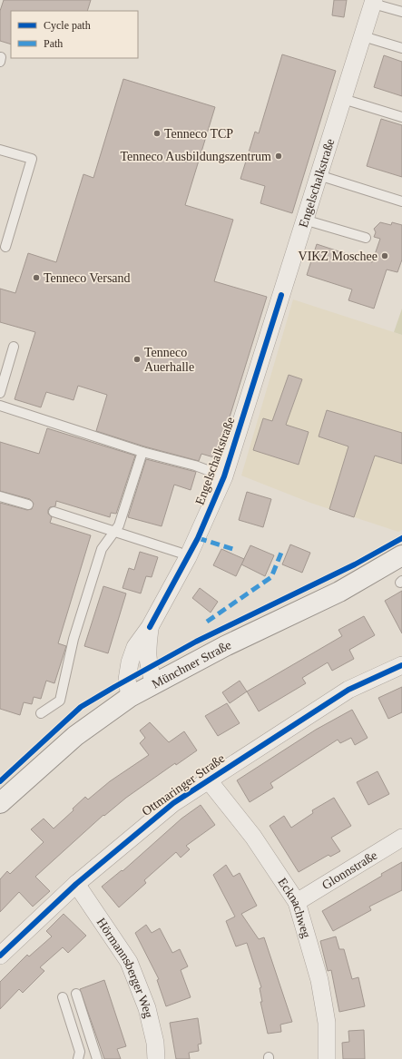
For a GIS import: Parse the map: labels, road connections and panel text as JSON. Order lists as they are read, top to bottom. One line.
{"streets":{"main road":["Münchner Straße"],"street":["Engelschalkstraße","Ottmaringer Straße","Glonnstraße","Ecknachweg","Hörmannsberger Weg"]},"crossings":[["Engelschalkstraße","Münchner Straße"],["Ottmaringer Straße","Ecknachweg"],["Ottmaringer Straße","Hörmannsberger Weg"],["Glonnstraße","Ecknachweg"]],"places":["Tenneco TCP","Tenneco Ausbildungszentrum","VIKZ Moschee","Tenneco Versand","Tenneco Auerhalle"],"legend":["Cycle path","Path"]}
